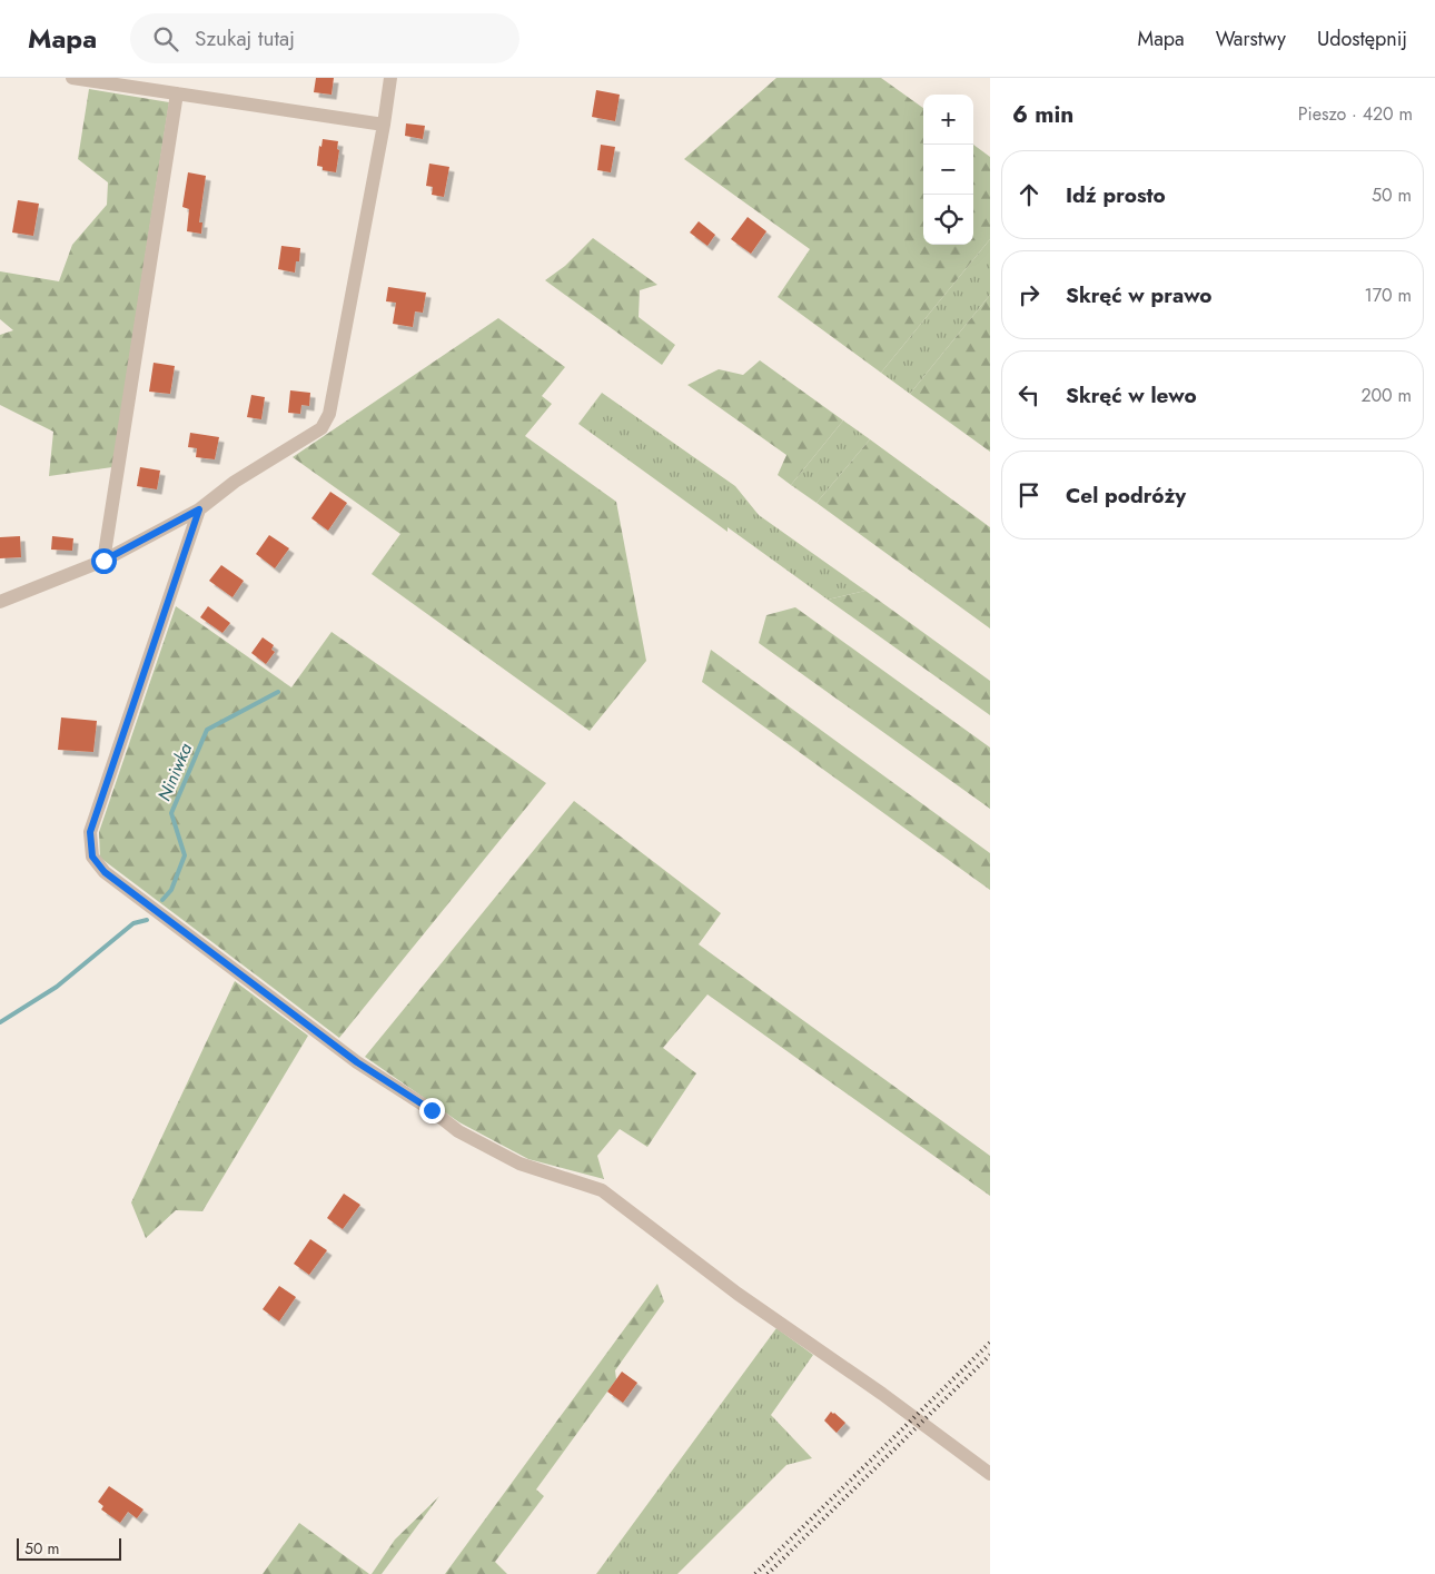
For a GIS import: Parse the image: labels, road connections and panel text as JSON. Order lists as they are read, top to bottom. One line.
{"water":["Niniwka"],"scale_bar":"50 m","page":{"header":"Mapa","search":"Szukaj tutaj","nav":["Mapa","Warstwy","Udostępnij"],"heading":["6 min","Pieszo · 420 m"],"map_buttons":["+","−"],"list":[["Idź prosto","50 m"],["Skręć w prawo","170 m"],["Skręć w lewo","200 m"],"Cel podróży"],"scale":"50 m"}}
